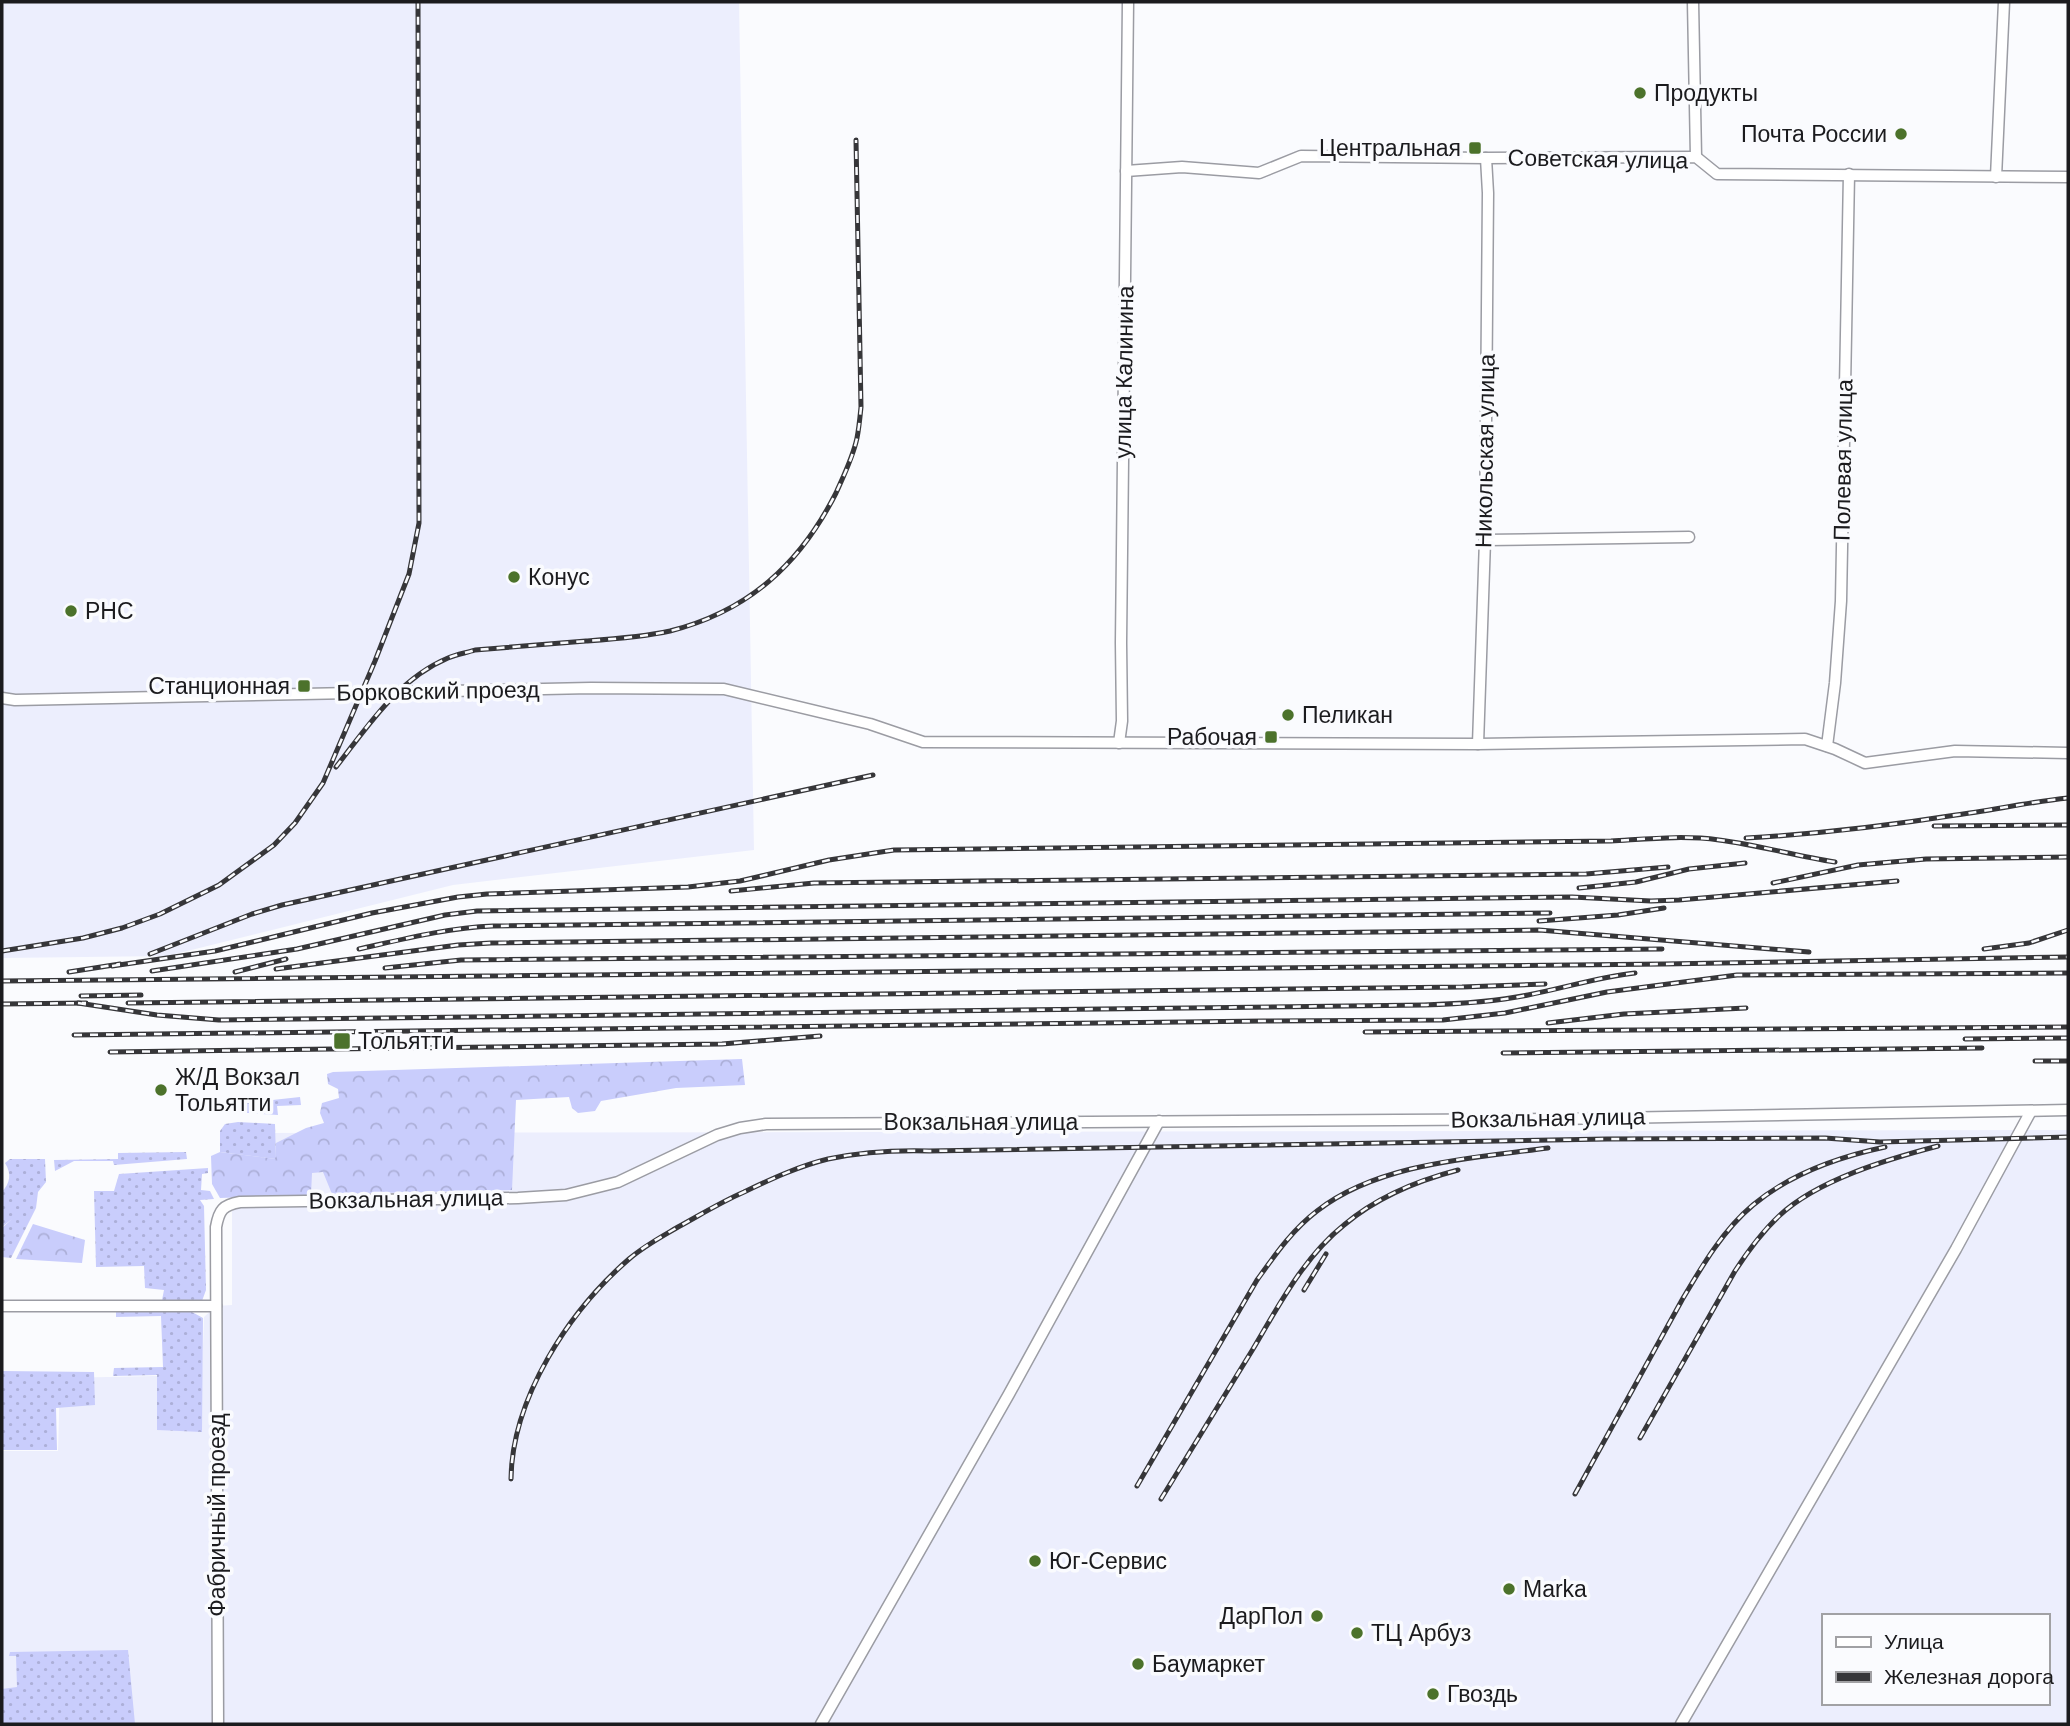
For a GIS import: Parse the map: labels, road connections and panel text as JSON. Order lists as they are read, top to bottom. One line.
{"streets":{"street":["Советская улица","улица Калинина","Никольская улица","Полевая улица","Борковский проезд","Вокзальная улица","Фабричный проезд"]},"crossings":[["Советская улица","улица Калинина"],["Советская улица","Никольская улица"],["Советская улица","Полевая улица"],["улица Калинина","Борковский проезд"],["Вокзальная улица","Фабричный проезд"]],"places":{"other":["Продукты","Почта России","Конус","РНС","Пеликан","Ж/Д Вокзал Тольятти","Юг-Сервис","Marka","ДарПол","ТЦ Арбуз","Баумаркет","Гвоздь"],"transit":["Центральная","Станционная","Рабочая","Тольятти"]},"legend":["Улица","Железная дорога"]}
